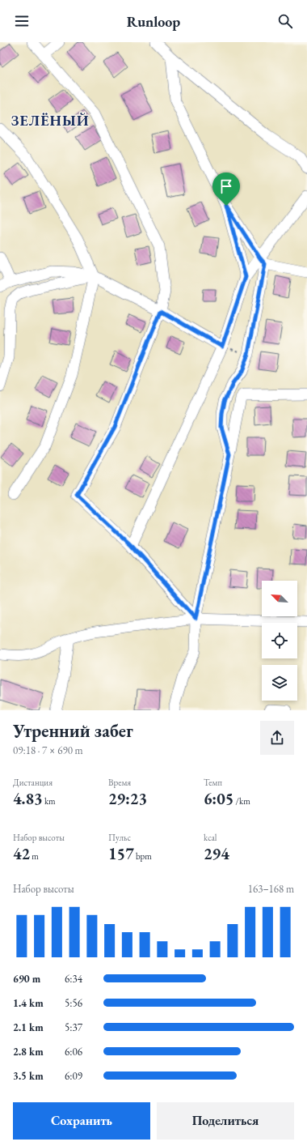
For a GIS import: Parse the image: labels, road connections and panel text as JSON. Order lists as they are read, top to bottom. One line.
{"districts":["ЗЕЛЁНЫЙ"],"north":"top left","page":{"header":"Runloop","heading":["Утренний забег","09:18 · 7 × 690 m"],"stats":[["Дистанция","4.83 km"],["Время","29:23"],["Темп","6:05 /km"],["Набор высоты","42 m"],["Пульс","157 bpm"],["kcal","294"]],"chart":["Набор высоты","163–168 m"],"list":[{"name":"690 m","note":"6:34"},{"name":"1.4 km","note":"5:56"},{"name":"2.1 km","note":"5:37"},{"name":"2.8 km","note":"6:06"},{"name":"3.5 km","note":"6:09"}],"buttons":["Сохранить","Поделиться"]}}
